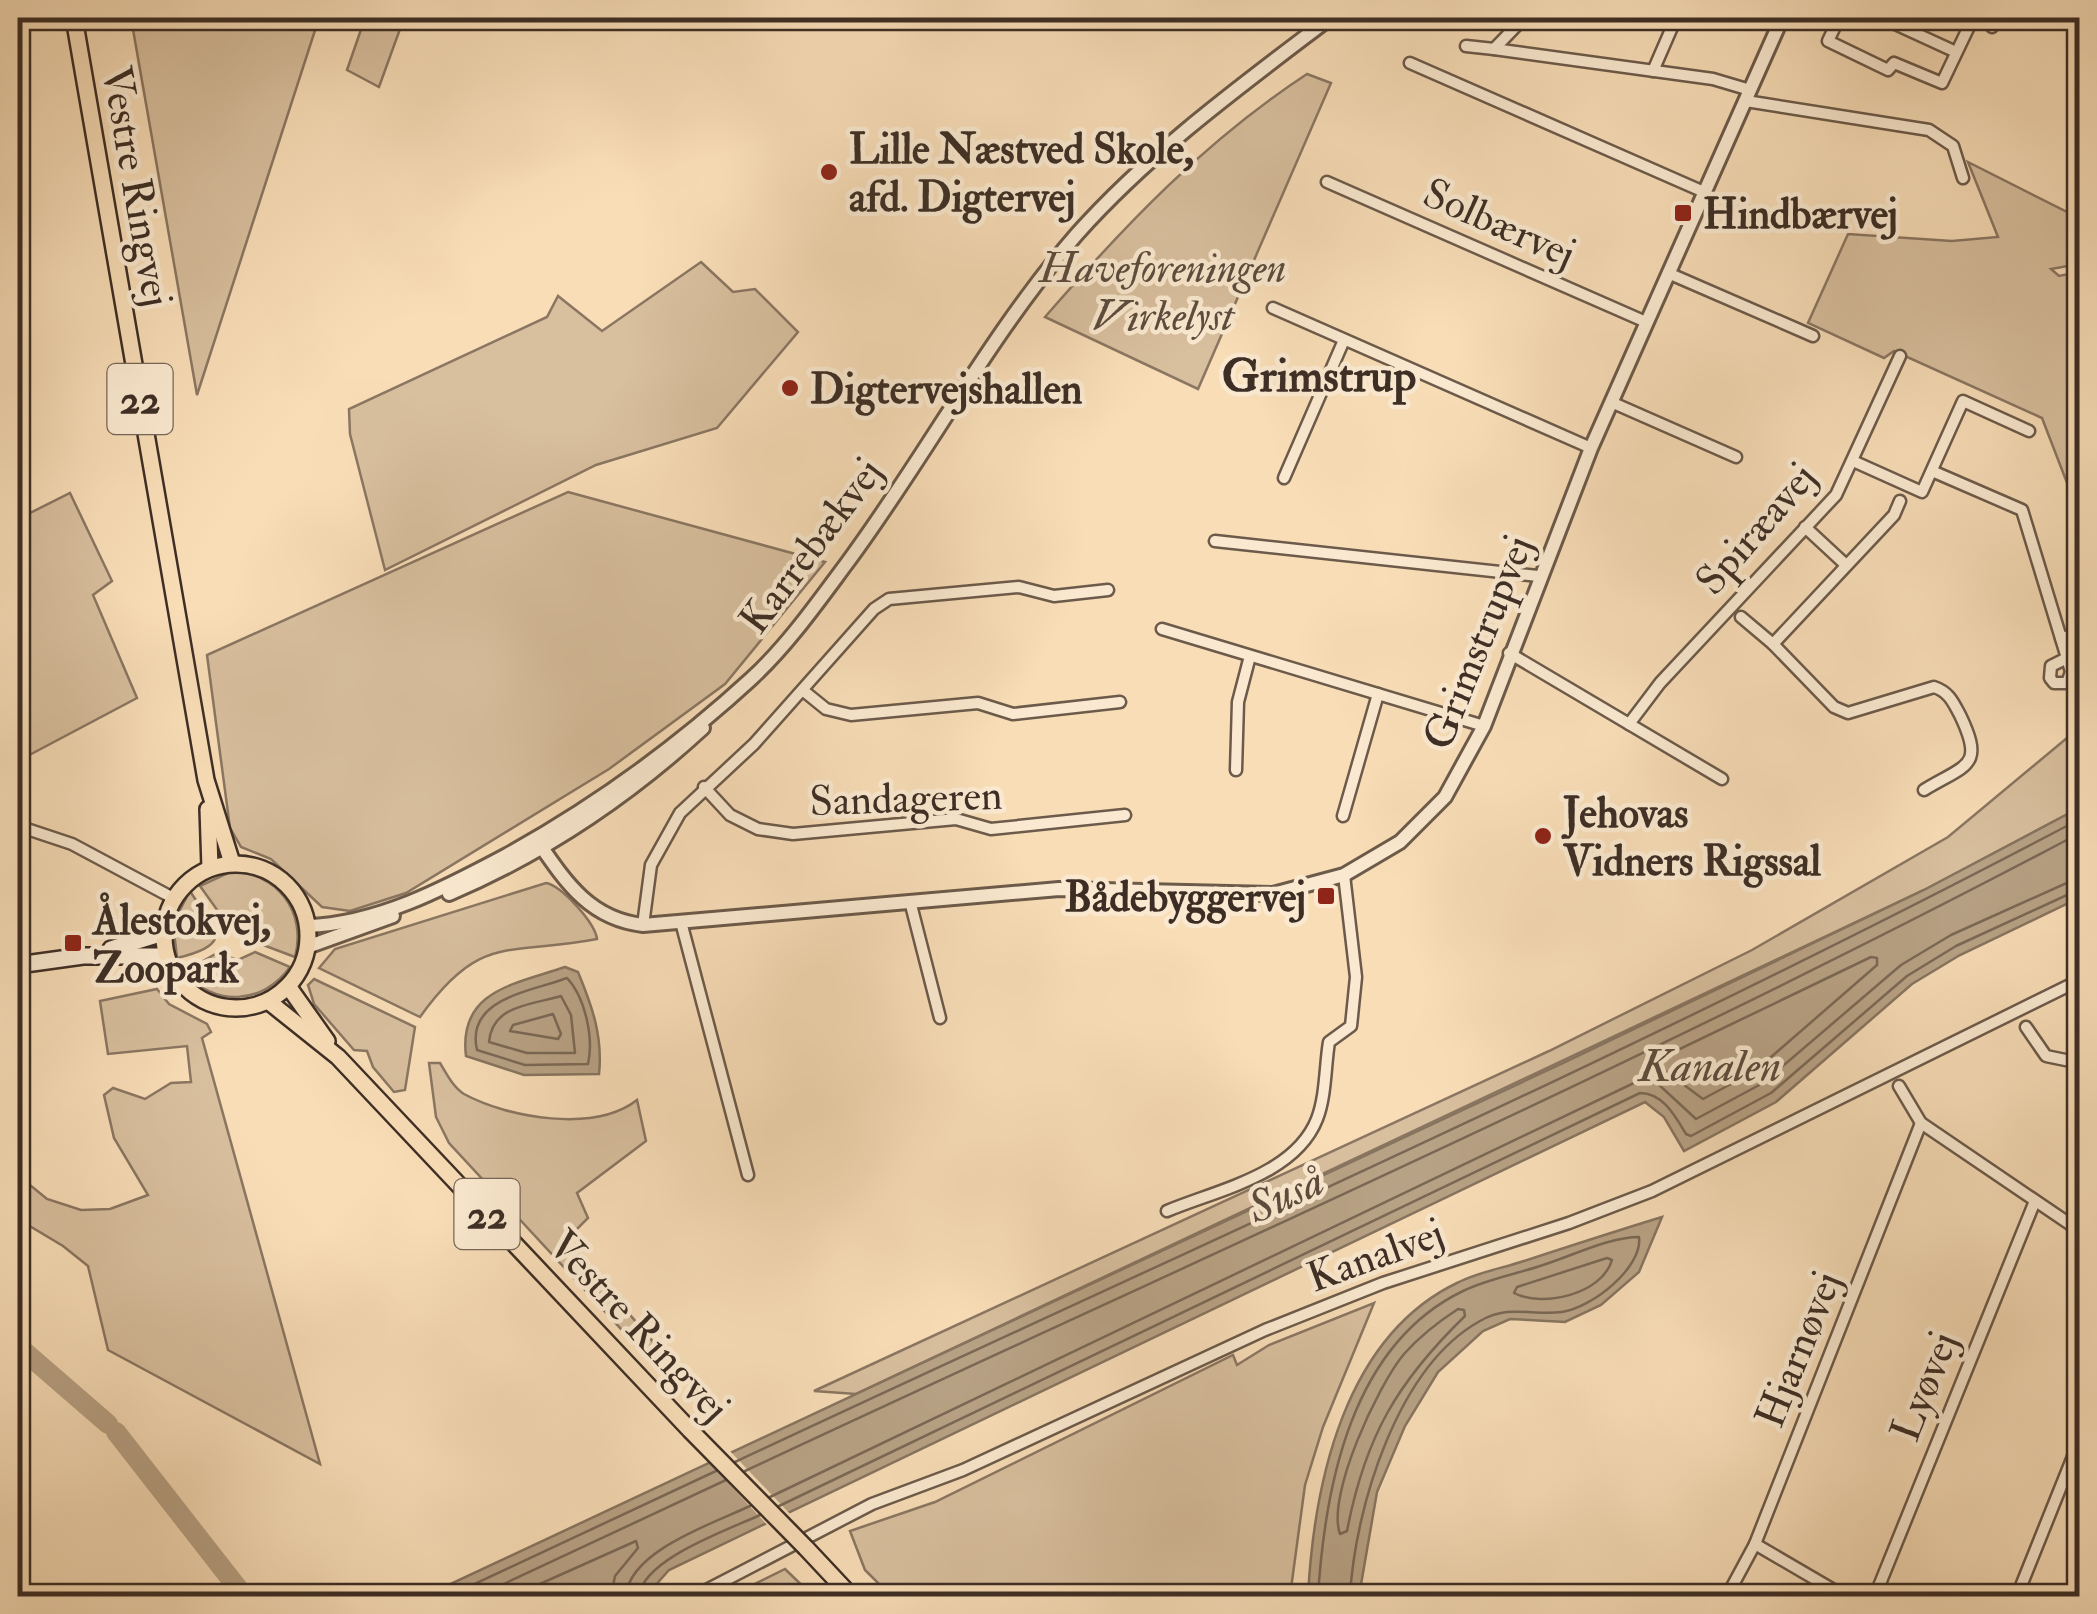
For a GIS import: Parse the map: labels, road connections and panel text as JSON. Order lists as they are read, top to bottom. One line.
{"streets":{"main road":["Vestre Ringvej","22"],"street":["Solbærvej","Spiræavej","Karrebækvej","Grimstrupvej","Sandageren","Kanalvej","Hjarnøvej","Lyøvej"]},"crossings":[["Vestre Ringvej","Karrebækvej"],["Solbærvej","Grimstrupvej"],["Karrebækvej","Grimstrupvej"],["Grimstrupvej","Sandageren"]],"districts":["Grimstrup"],"water":["Kanalen","Suså"],"parks":["Haveforeningen Virkelyst"],"places":{"other":["Lille Næstved Skole, afd. Digtervej","Digtervejshallen","Jehovas Vidners Rigssal"],"transit":["Hindbærvej","Bådebyggervej","Ålestokvej, Zoopark"]}}
